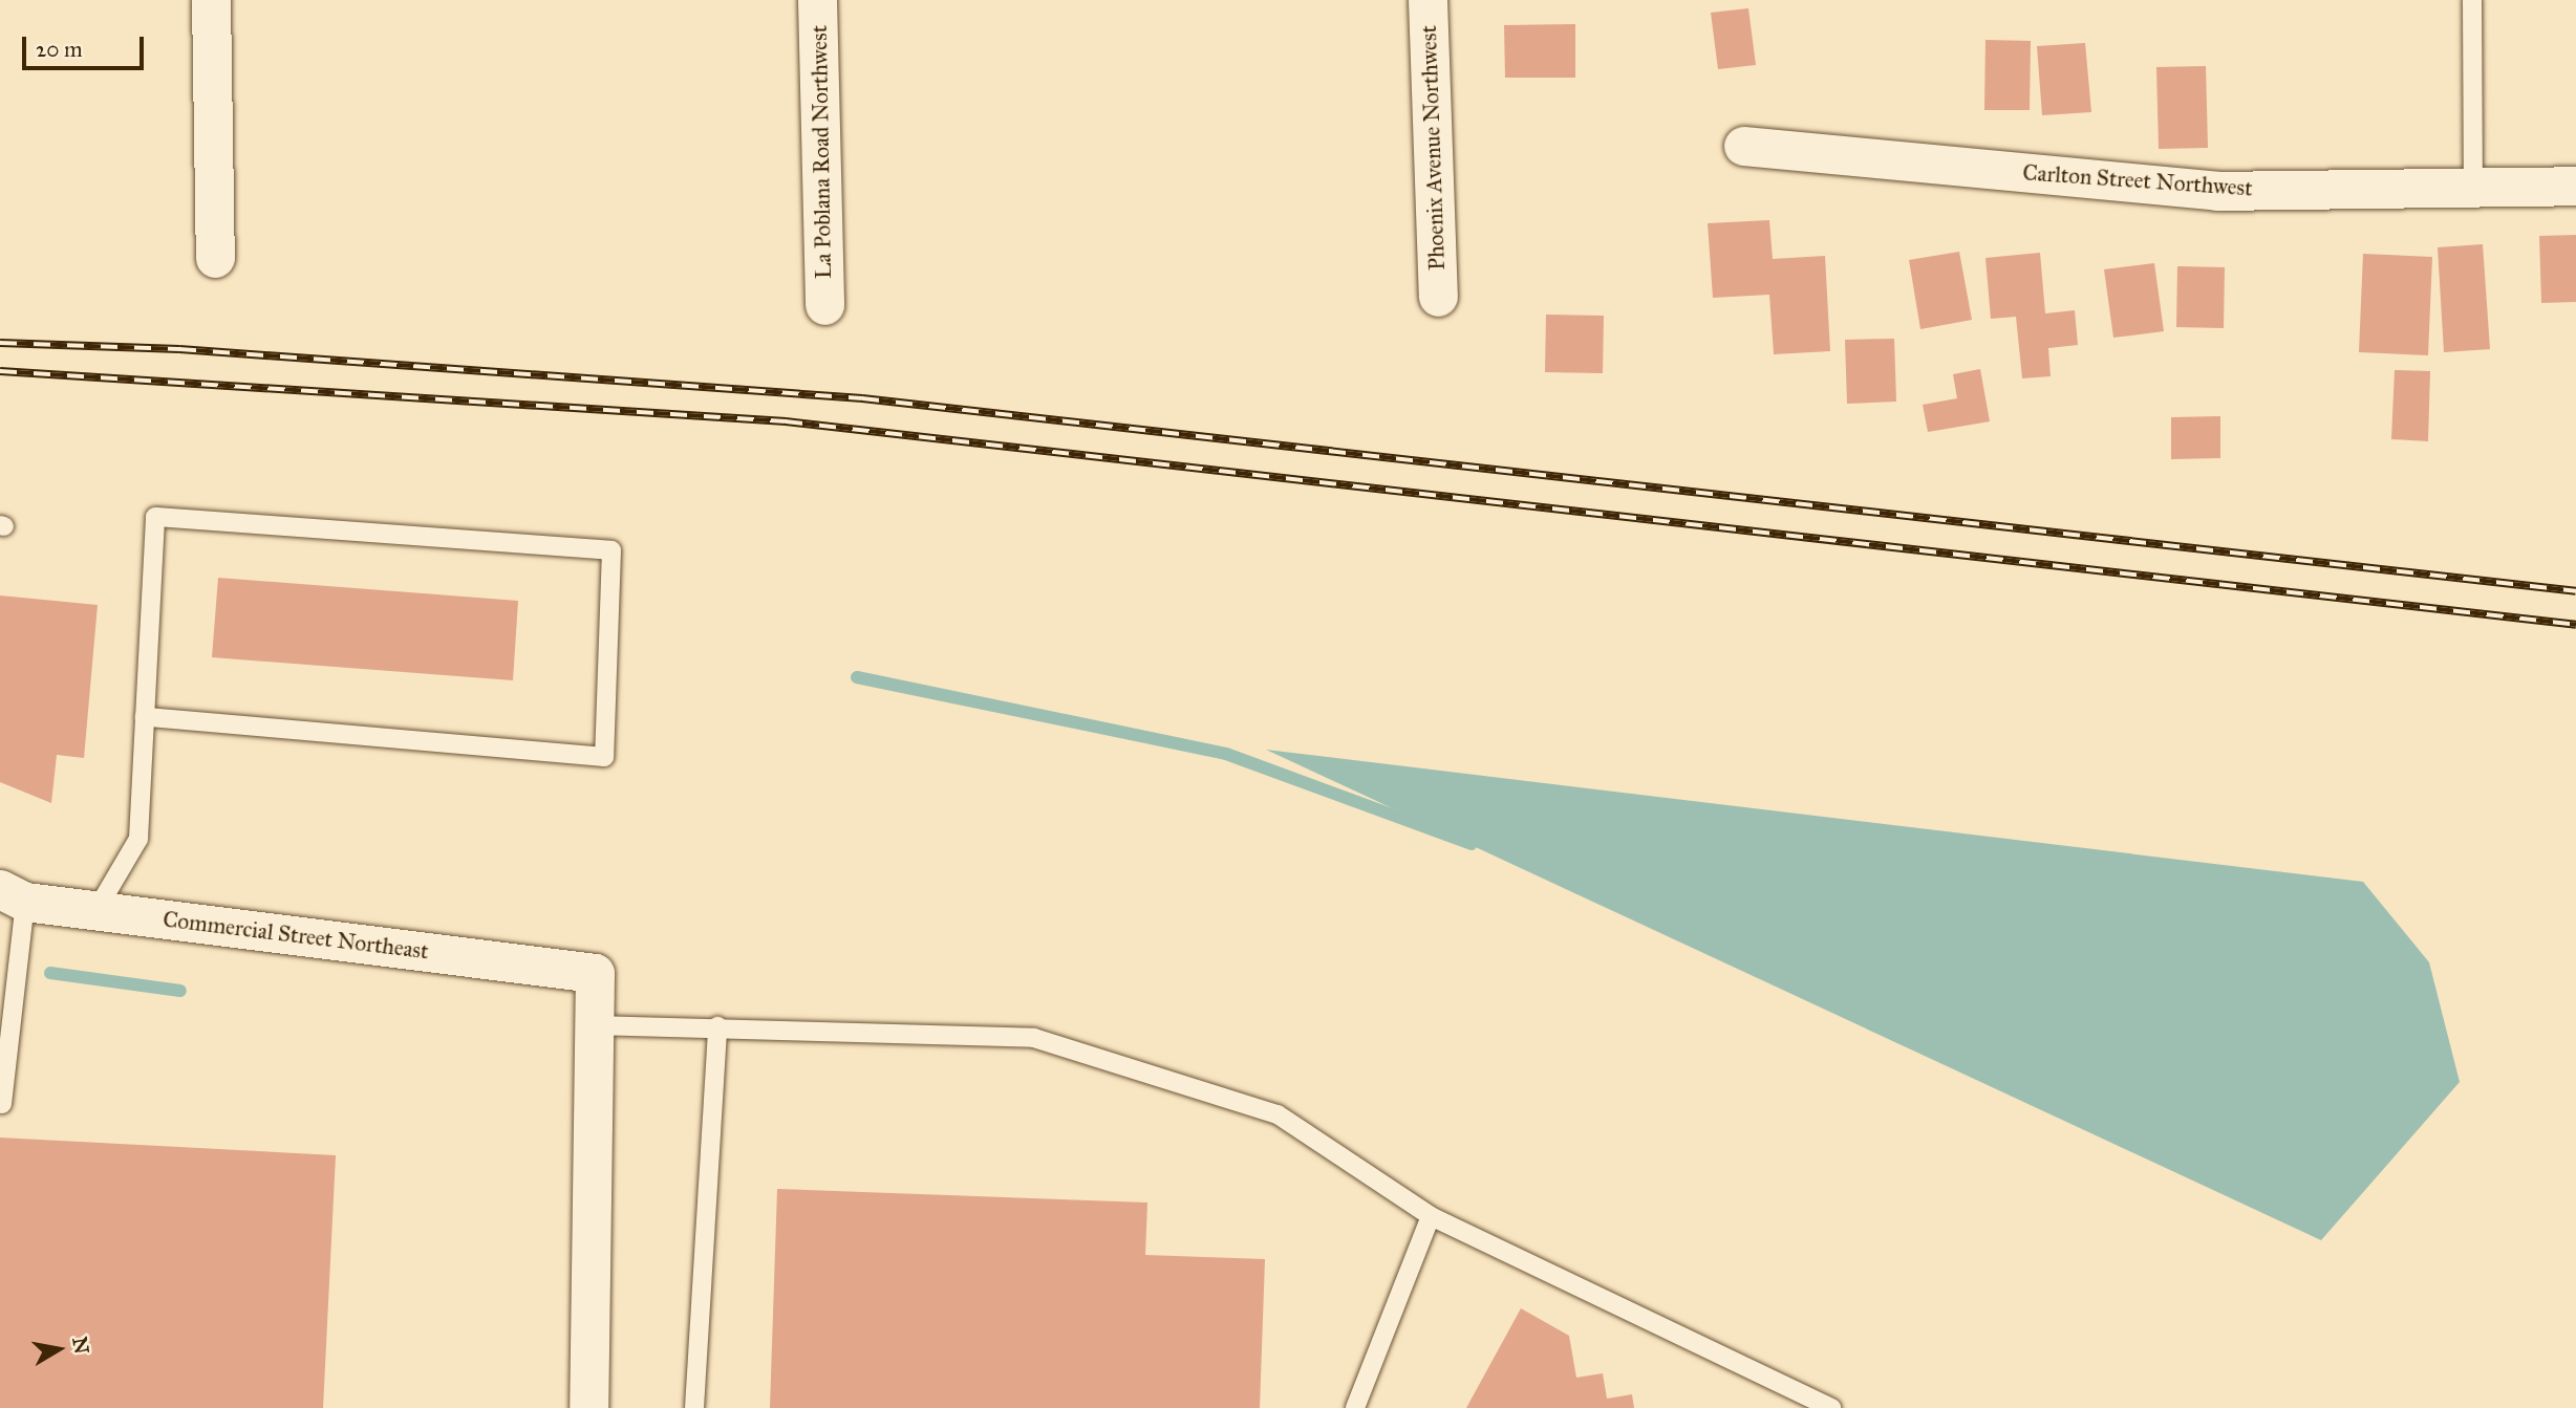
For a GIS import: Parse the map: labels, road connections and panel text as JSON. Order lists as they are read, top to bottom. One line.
{"streets":{"street":["Phoenix Avenue Northwest","La Poblana Road Northwest","Carlton Street Northwest","Commercial Street Northeast"]},"scale_bar":"20 m","north":"right"}
